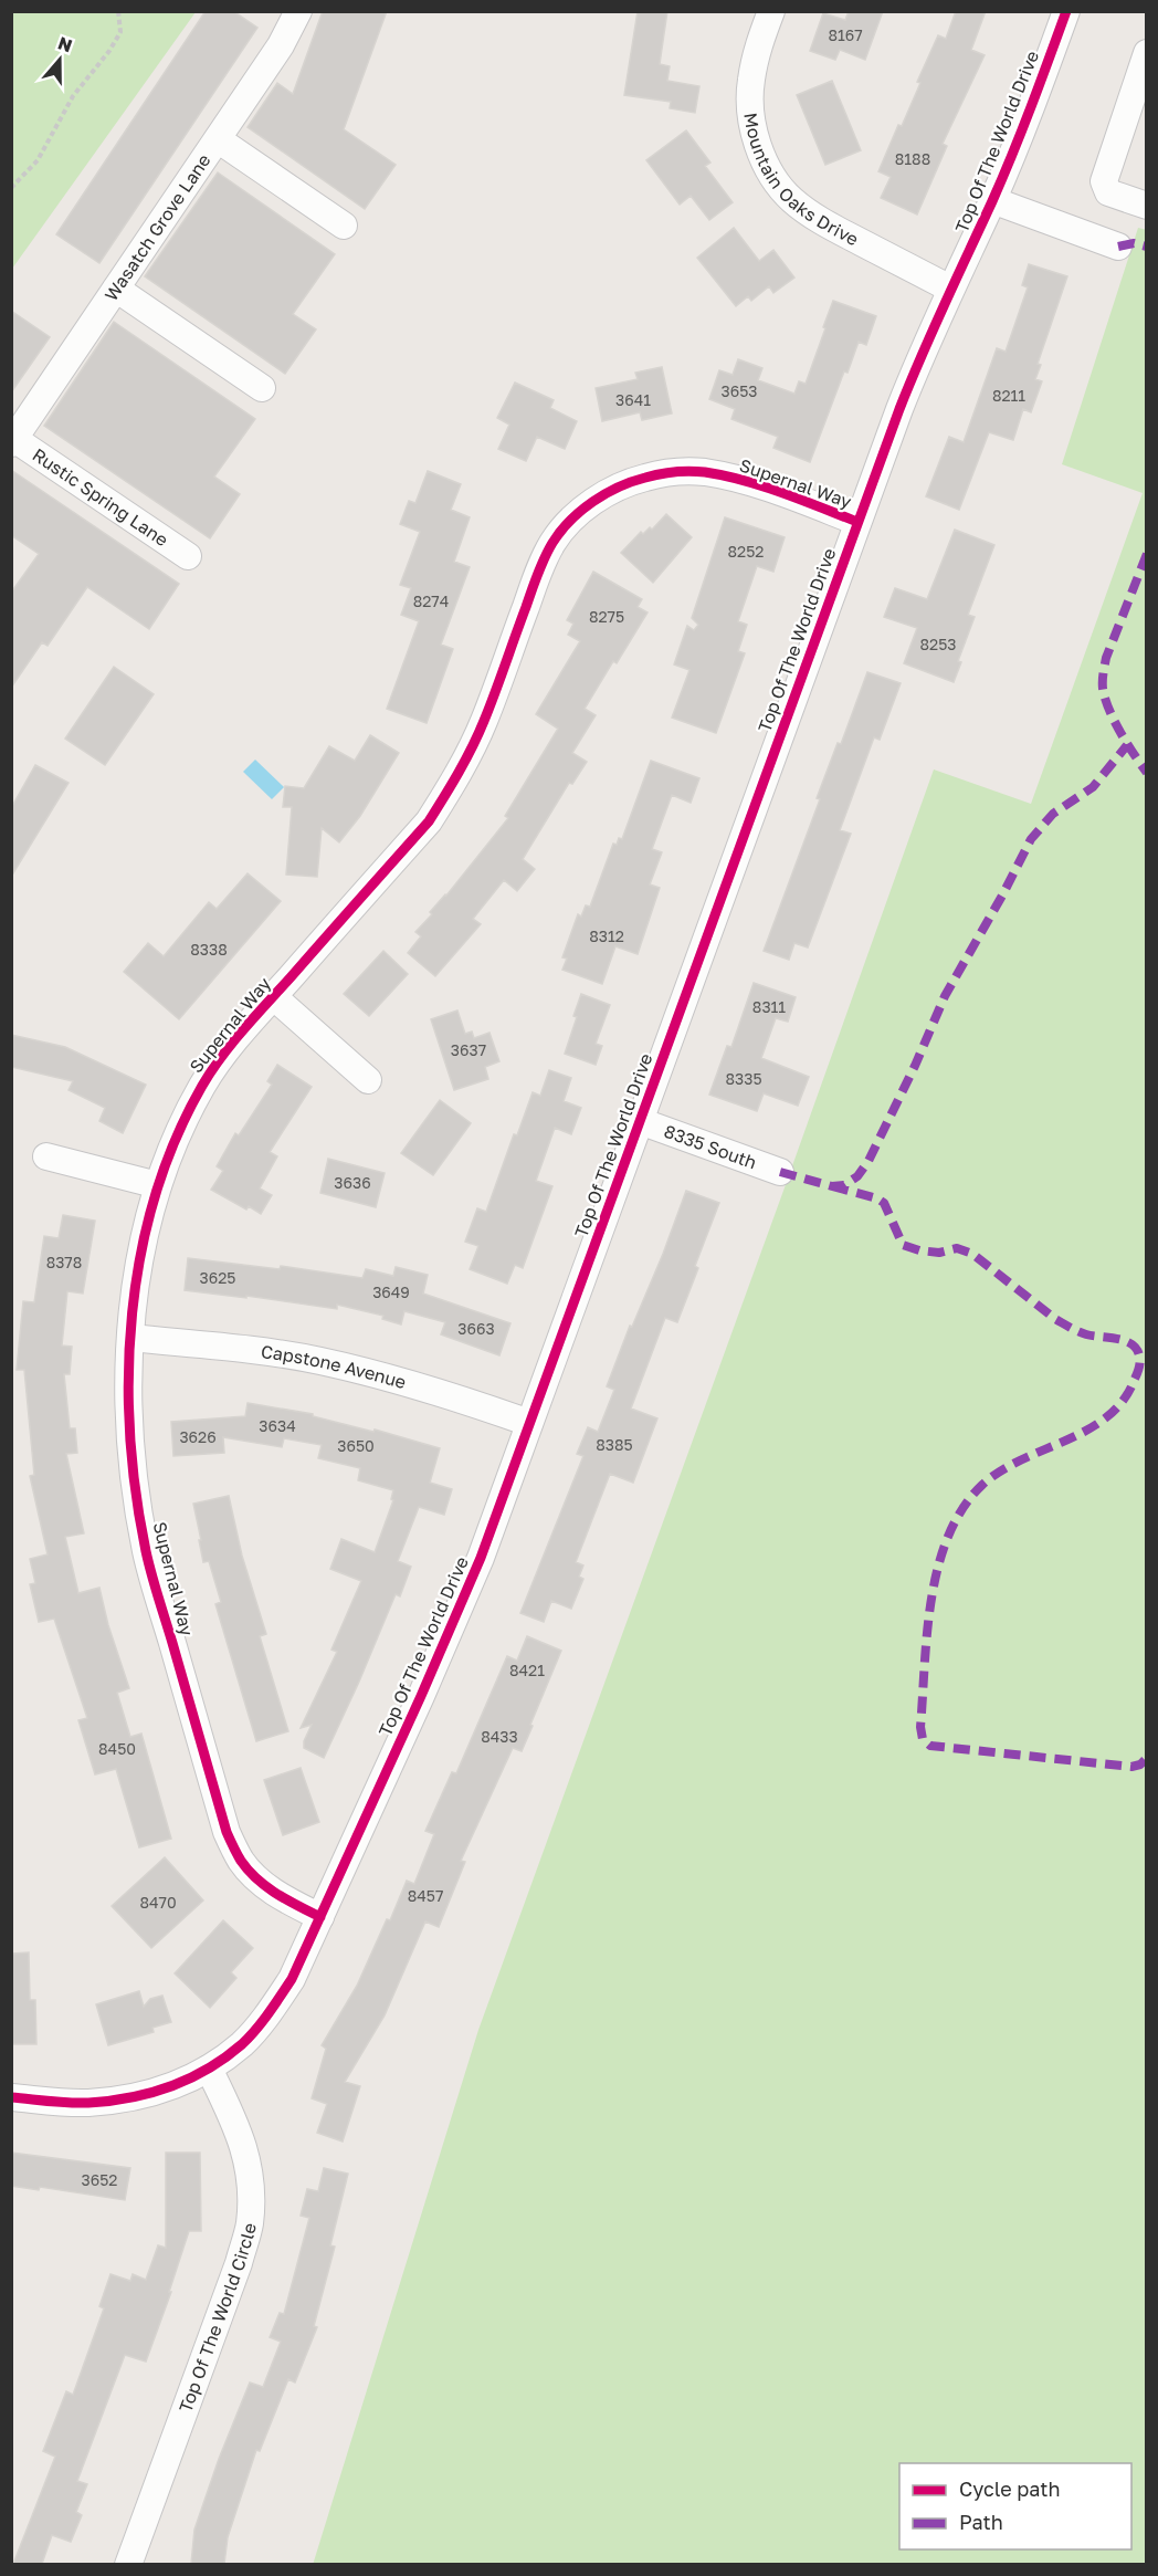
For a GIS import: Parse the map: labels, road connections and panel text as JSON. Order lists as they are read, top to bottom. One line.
{"streets":{"street":["Top Of The World Drive","Mountain Oaks Drive","Wasatch Grove Lane","Supernal Way","Rustic Spring Lane","8335 South","Capstone Avenue","Top Of The World Circle"]},"crossings":[["Top Of The World Drive","Mountain Oaks Drive"],["Top Of The World Drive","Supernal Way"],["Top Of The World Drive","8335 South"],["Top Of The World Drive","Capstone Avenue"],["Top Of The World Drive","Top Of The World Circle"],["Wasatch Grove Lane","Rustic Spring Lane"],["Supernal Way","Capstone Avenue"]],"house_numbers":["8167","8188","3653","8211","3641","8252","8274","8275","8253","8312","8338","8311","3637","8335","3636","8378","3625","3649","3663","3634","3626","8385","3650","8421","8433","8450","8457","8470","3652"],"legend":["Cycle path","Path"],"north":"top"}
